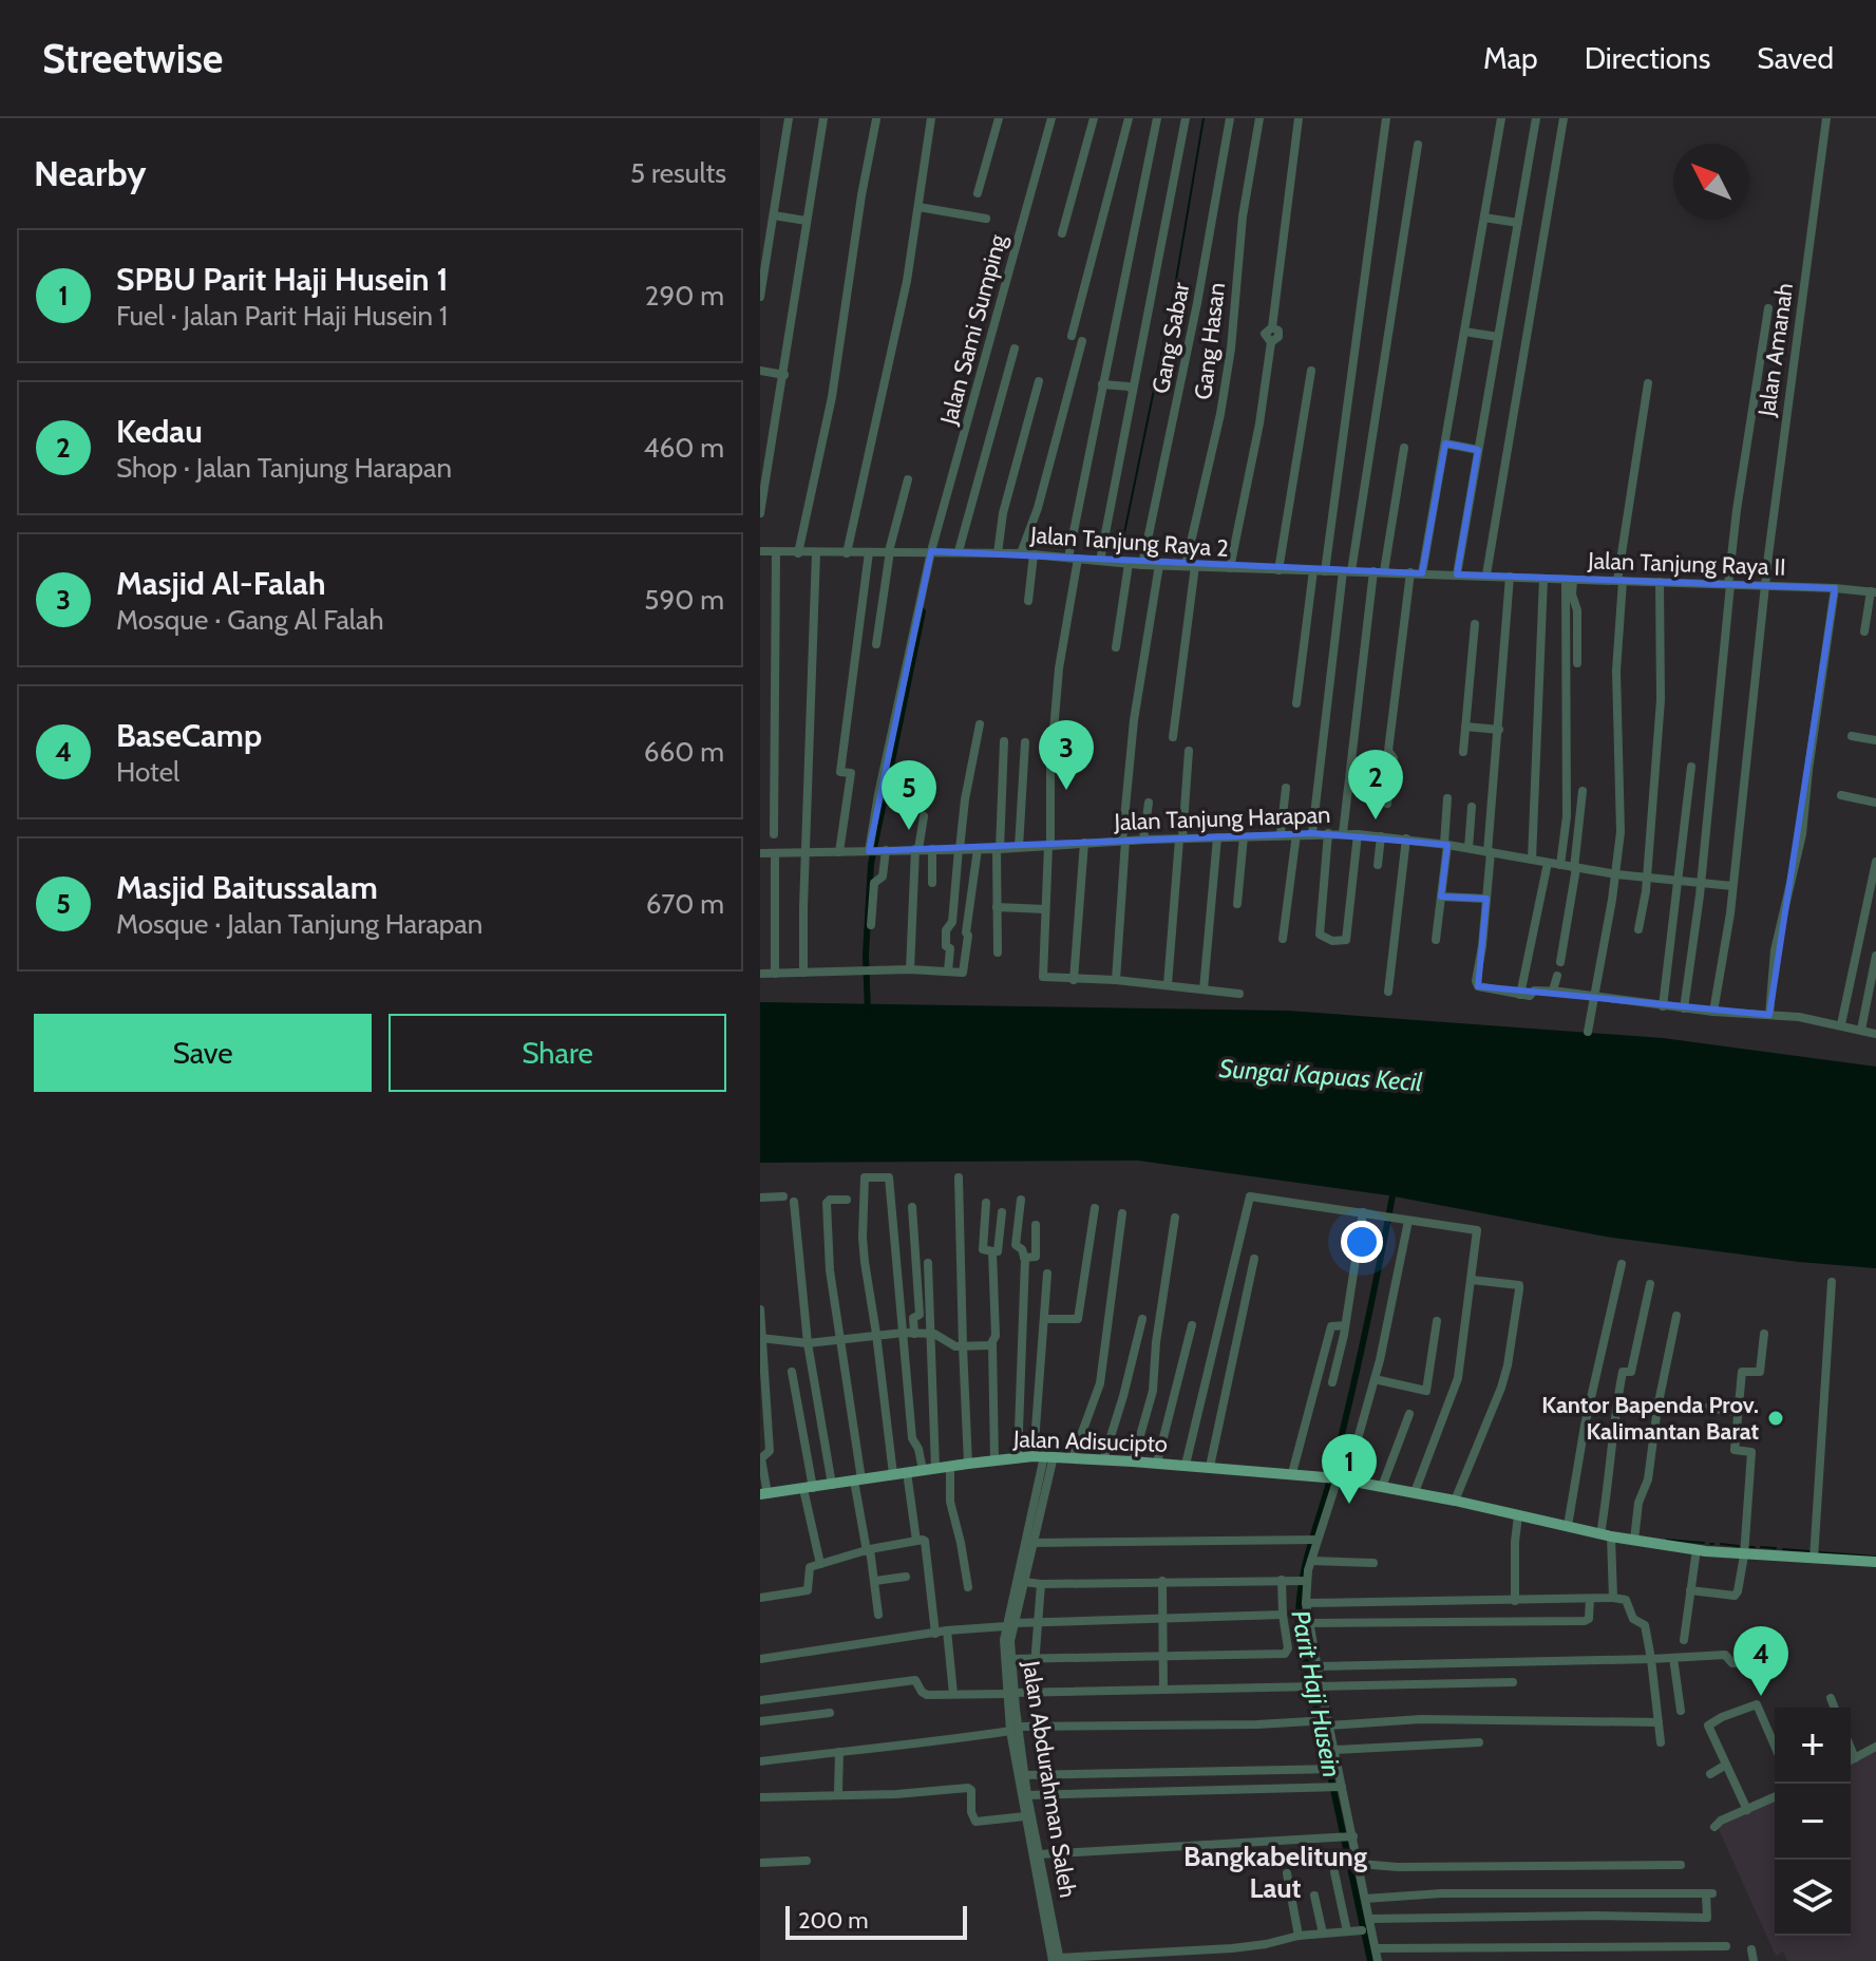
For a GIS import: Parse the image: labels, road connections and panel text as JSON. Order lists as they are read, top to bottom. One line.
{"streets":{"main road":["Jalan Adisucipto"],"street":["Jalan Sami Sumping","Gang Sabar","Gang Hasan","Jalan Amanah","Jalan Tanjung Raya 2","Jalan Tanjung Raya II","Jalan Tanjung Harapan","Jalan Abdurahman Saleh"]},"crossings":[["Jalan Sami Sumping","Jalan Tanjung Raya 2"],["Jalan Sami Sumping","Jalan Tanjung Harapan"],["Gang Sabar","Jalan Tanjung Raya 2"],["Gang Hasan","Jalan Tanjung Raya 2"],["Jalan Amanah","Jalan Tanjung Raya II"],["Jalan Amanah","Jalan Tanjung Harapan"],["Jalan Tanjung Raya 2","Jalan Tanjung Raya II"],["Jalan Adisucipto","Jalan Abdurahman Saleh"]],"districts":["Bangkabelitung Laut"],"water":["Sungai Kapuas Kecil","Parit Haji Husein"],"places":["Kantor Bapenda Prov. Kalimantan Barat"],"scale_bar":"200 m","north":"top left","page":{"header":"Streetwise","nav":["Map","Directions","Saved"],"heading":["Nearby","5 results"],"list":[{"mark":"1","name":"SPBU Parit Haji Husein 1","note":"Fuel · Jalan Parit Haji Husein 1","value":"290 m"},{"mark":"2","name":"Kedau","note":"Shop · Jalan Tanjung Harapan","value":"460 m"},{"mark":"3","name":"Masjid Al-Falah","note":"Mosque · Gang Al Falah","value":"590 m"},{"mark":"4","name":"BaseCamp","note":"Hotel","value":"660 m"},{"mark":"5","name":"Masjid Baitussalam","note":"Mosque · Jalan Tanjung Harapan","value":"670 m"}],"pins":["3","2","5","1","4"],"buttons":["Save","Share"],"map_buttons":["+","−"],"scale":"200 m"}}
